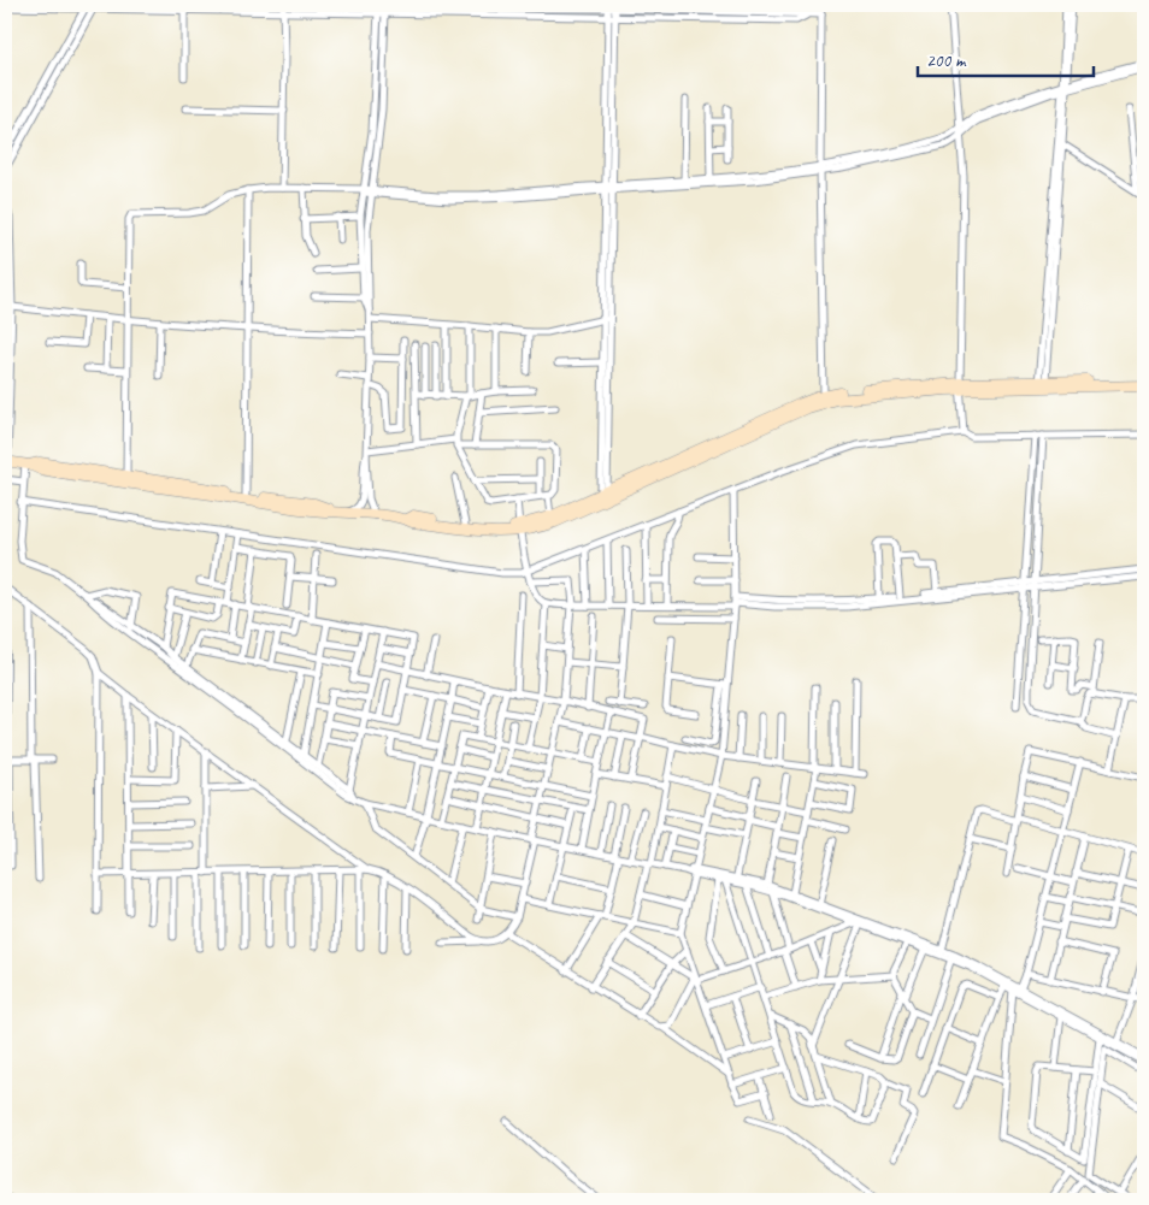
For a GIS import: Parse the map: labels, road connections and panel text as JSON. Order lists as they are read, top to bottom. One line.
{"scale_bar":"200 m"}
